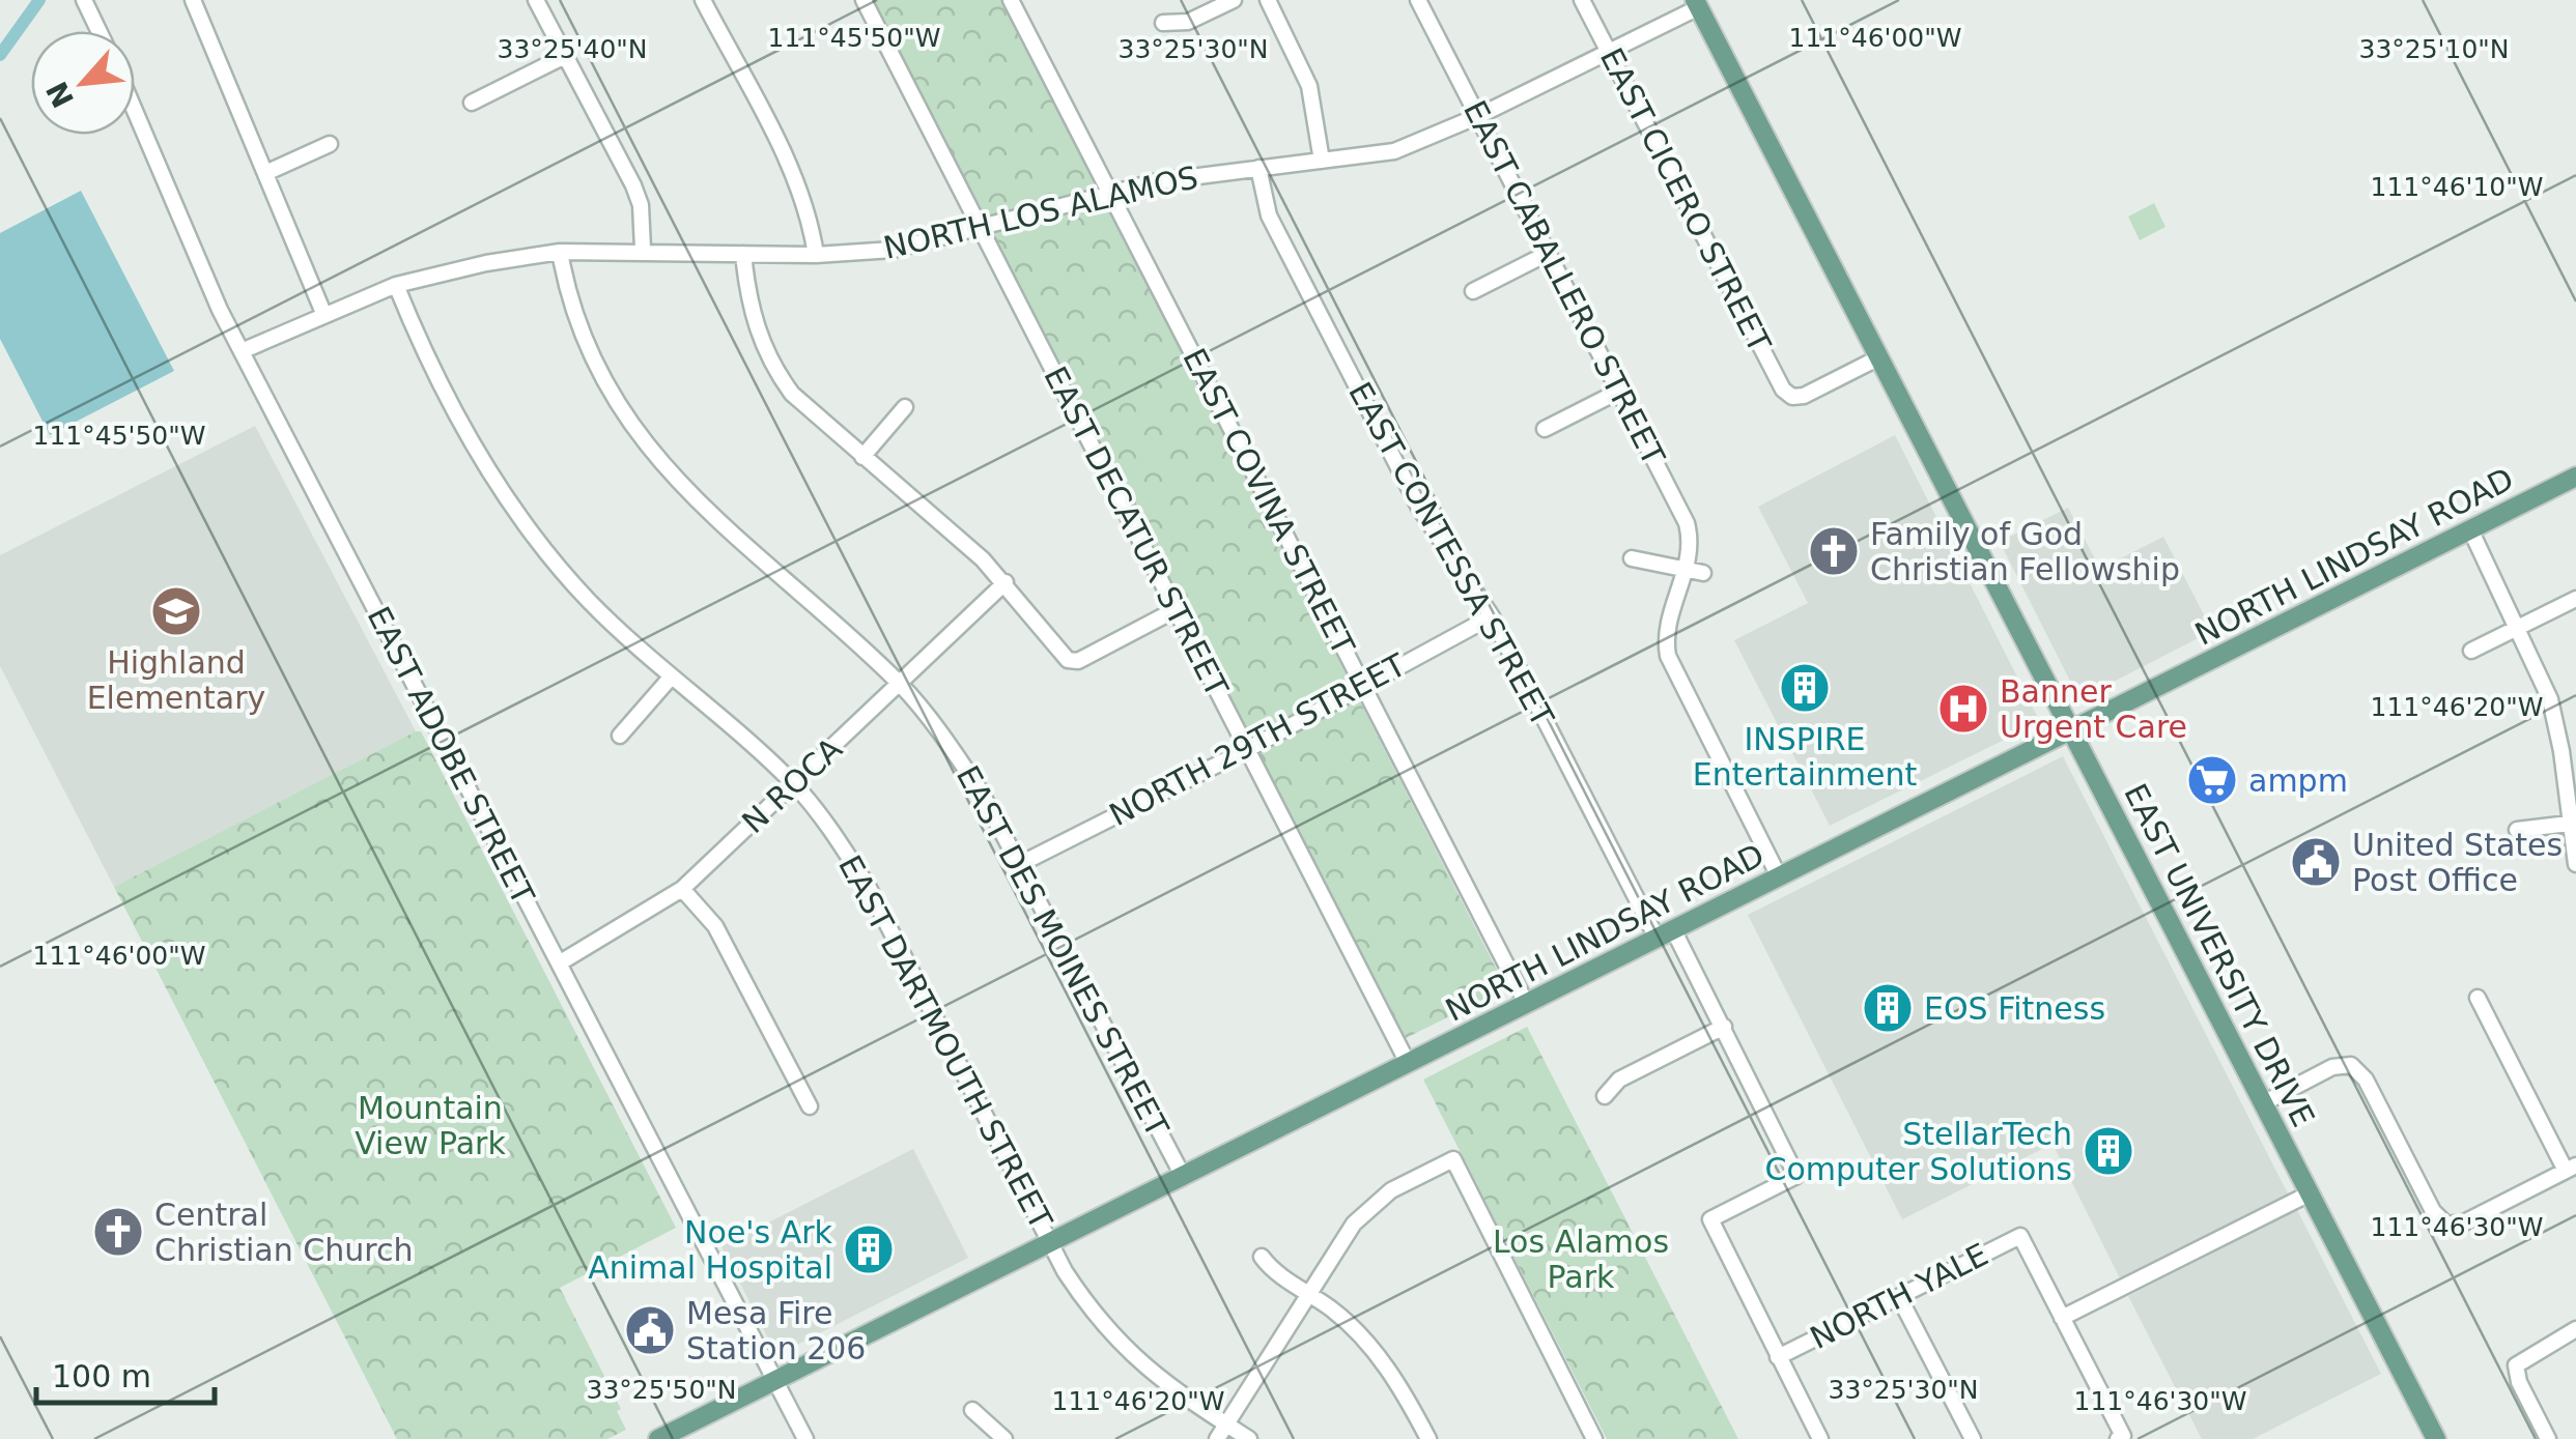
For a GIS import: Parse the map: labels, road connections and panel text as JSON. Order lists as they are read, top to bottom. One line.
{"streets":{"main road":["NORTH LINDSAY ROAD","EAST UNIVERSITY DRIVE"],"street":["EAST CICERO STREET","NORTH LOS ALAMOS","EAST CABALLERO STREET","EAST COVINA STREET","EAST DECATUR STREET","EAST CONTESSA STREET","NORTH 29TH STREET","EAST ADOBE STREET","N ROCA","EAST DES MOINES STREET","EAST DARTMOUTH STREET","NORTH YALE"]},"crossings":[["EAST CICERO STREET","NORTH LOS ALAMOS"],["EAST CICERO STREET","EAST UNIVERSITY DRIVE"],["NORTH LOS ALAMOS","EAST CABALLERO STREET"],["NORTH LOS ALAMOS","EAST COVINA STREET"],["NORTH LOS ALAMOS","EAST DECATUR STREET"],["NORTH LOS ALAMOS","EAST CONTESSA STREET"],["NORTH LOS ALAMOS","EAST ADOBE STREET"],["NORTH LOS ALAMOS","EAST DES MOINES STREET"],["NORTH LOS ALAMOS","EAST UNIVERSITY DRIVE"],["NORTH LOS ALAMOS","EAST DARTMOUTH STREET"],["EAST CABALLERO STREET","NORTH LINDSAY ROAD"],["EAST COVINA STREET","NORTH LINDSAY ROAD"],["EAST COVINA STREET","NORTH 29TH STREET"],["EAST DECATUR STREET","NORTH LINDSAY ROAD"],["EAST DECATUR STREET","NORTH 29TH STREET"],["EAST CONTESSA STREET","NORTH LINDSAY ROAD"],["EAST CONTESSA STREET","NORTH 29TH STREET"],["EAST CONTESSA STREET","NORTH YALE"],["NORTH LINDSAY ROAD","EAST ADOBE STREET"],["NORTH LINDSAY ROAD","EAST DES MOINES STREET"],["NORTH LINDSAY ROAD","EAST UNIVERSITY DRIVE"],["NORTH LINDSAY ROAD","EAST DARTMOUTH STREET"],["NORTH 29TH STREET","EAST DES MOINES STREET"],["EAST ADOBE STREET","N ROCA"],["N ROCA","EAST DES MOINES STREET"],["N ROCA","EAST DARTMOUTH STREET"]],"parks":["Mountain View Park","Los Alamos Park"],"places":{"church":["Family of God Christian Fellowship","Central Christian Church"],"school or university":["Highland Elementary"],"building":["INSPIRE Entertainment","EOS Fitness","StellarTech Computer Solutions","Noe's Ark Animal Hospital"],"hospital":["Banner Urgent Care"],"supermarket":["ampm"],"public building":["United States Post Office","Mesa Fire Station 206"]},"scale_bar":"100 m","north":"bottom left","coordinates":["111°45'50\"W","111°46'00\"W","33°25'40\"N","33°25'30\"N","33°25'10\"N","111°46'10\"W","111°46'20\"W","111°46'30\"W","33°25'50\"N"]}
